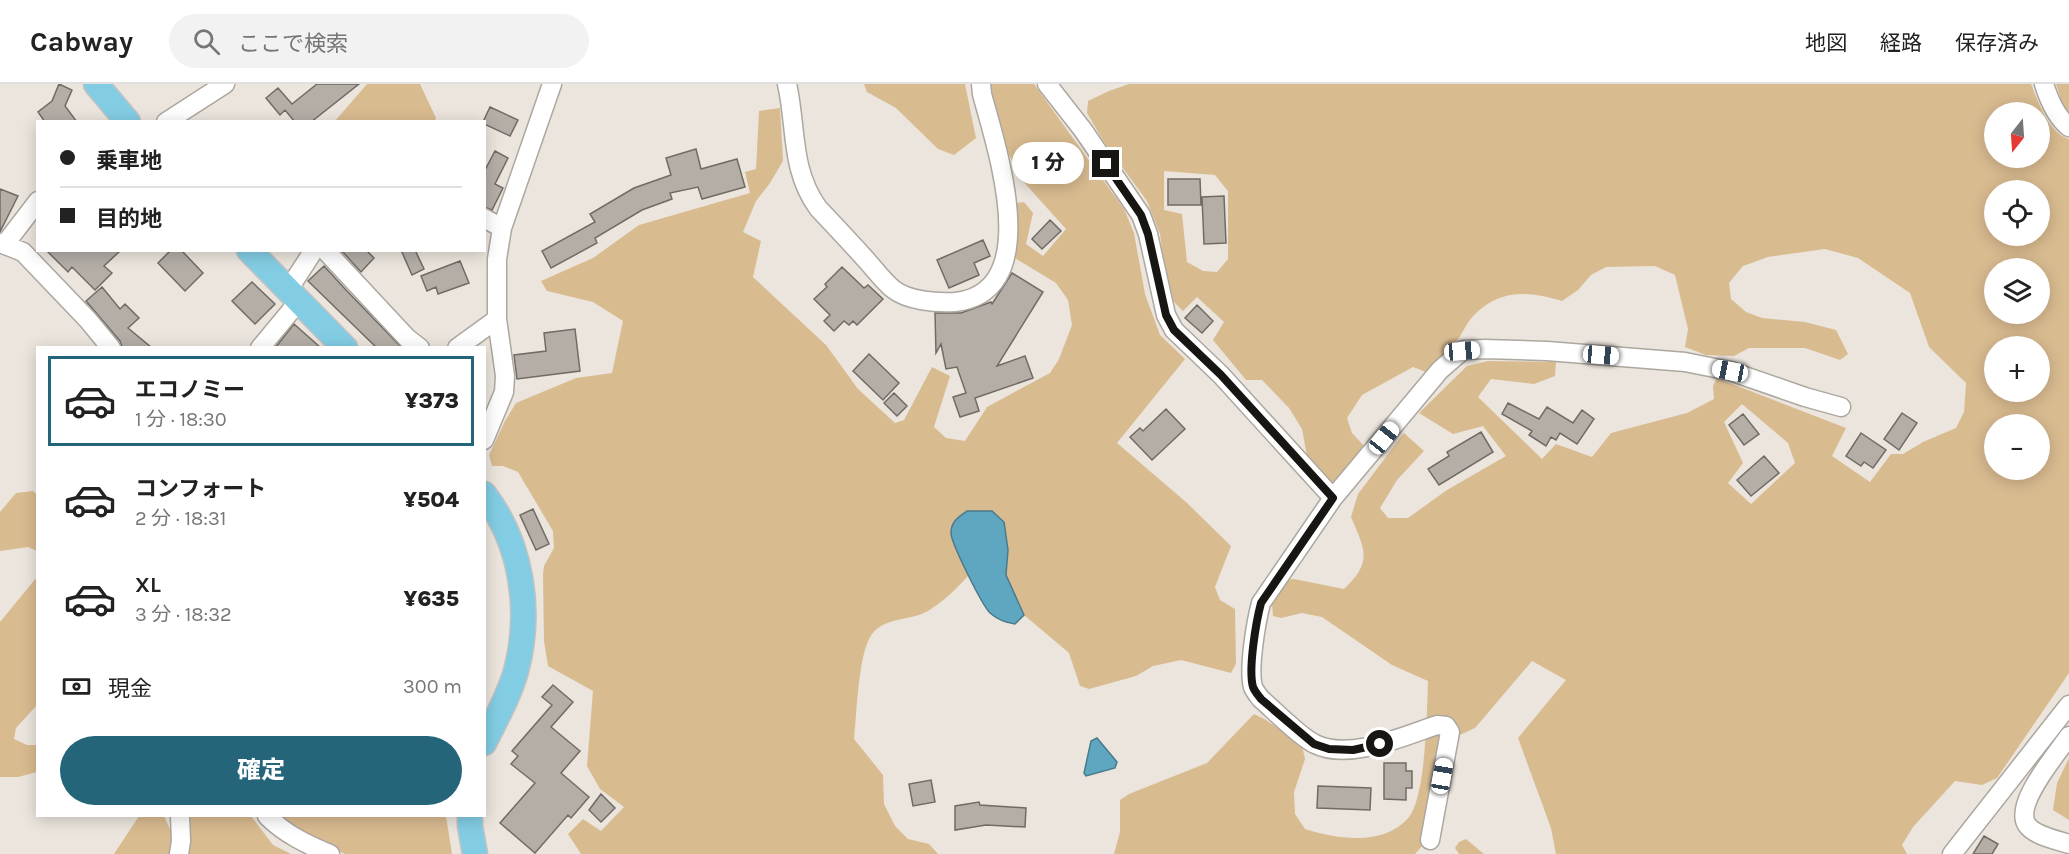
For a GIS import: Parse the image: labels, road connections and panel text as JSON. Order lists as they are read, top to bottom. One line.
{"north":"bottom","page":{"header":"Cabway","search":"ここで検索","nav":["地図","経路","保存済み"],"map_buttons":["+","−"],"banner":["乗車地","目的地"],"bubble":"1 分","list":[{"name":"エコノミー","note":"1 分 · 18:30","value":"¥373"},{"name":"コンフォート","note":"2 分 · 18:31","value":"¥504"},{"name":"XL","note":"3 分 · 18:32","value":"¥635"}],"pay":["現金","300 m"],"buttons":"確定"}}
